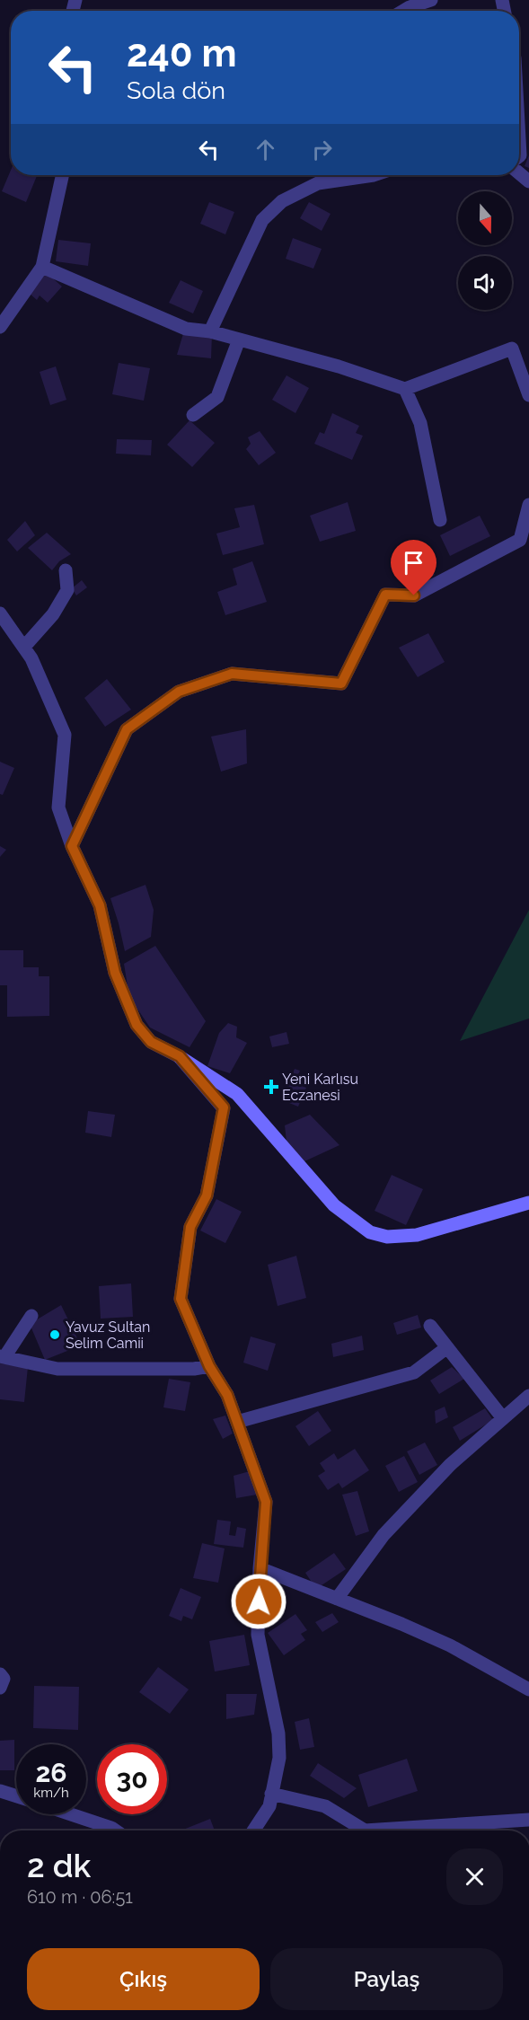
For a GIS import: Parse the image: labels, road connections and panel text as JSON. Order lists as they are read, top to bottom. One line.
{"places":{"health":["Yeni Karlısu Eczanesi"],"other":["Yavuz Sultan Selim Camii"]},"north":"bottom","page":{"turn":["240 m","Sola dön"],"speed":"26 km/h","limit":"30","heading":["2 dk","610 m · 06:51"],"buttons":["Çıkış","Paylaş"]}}
